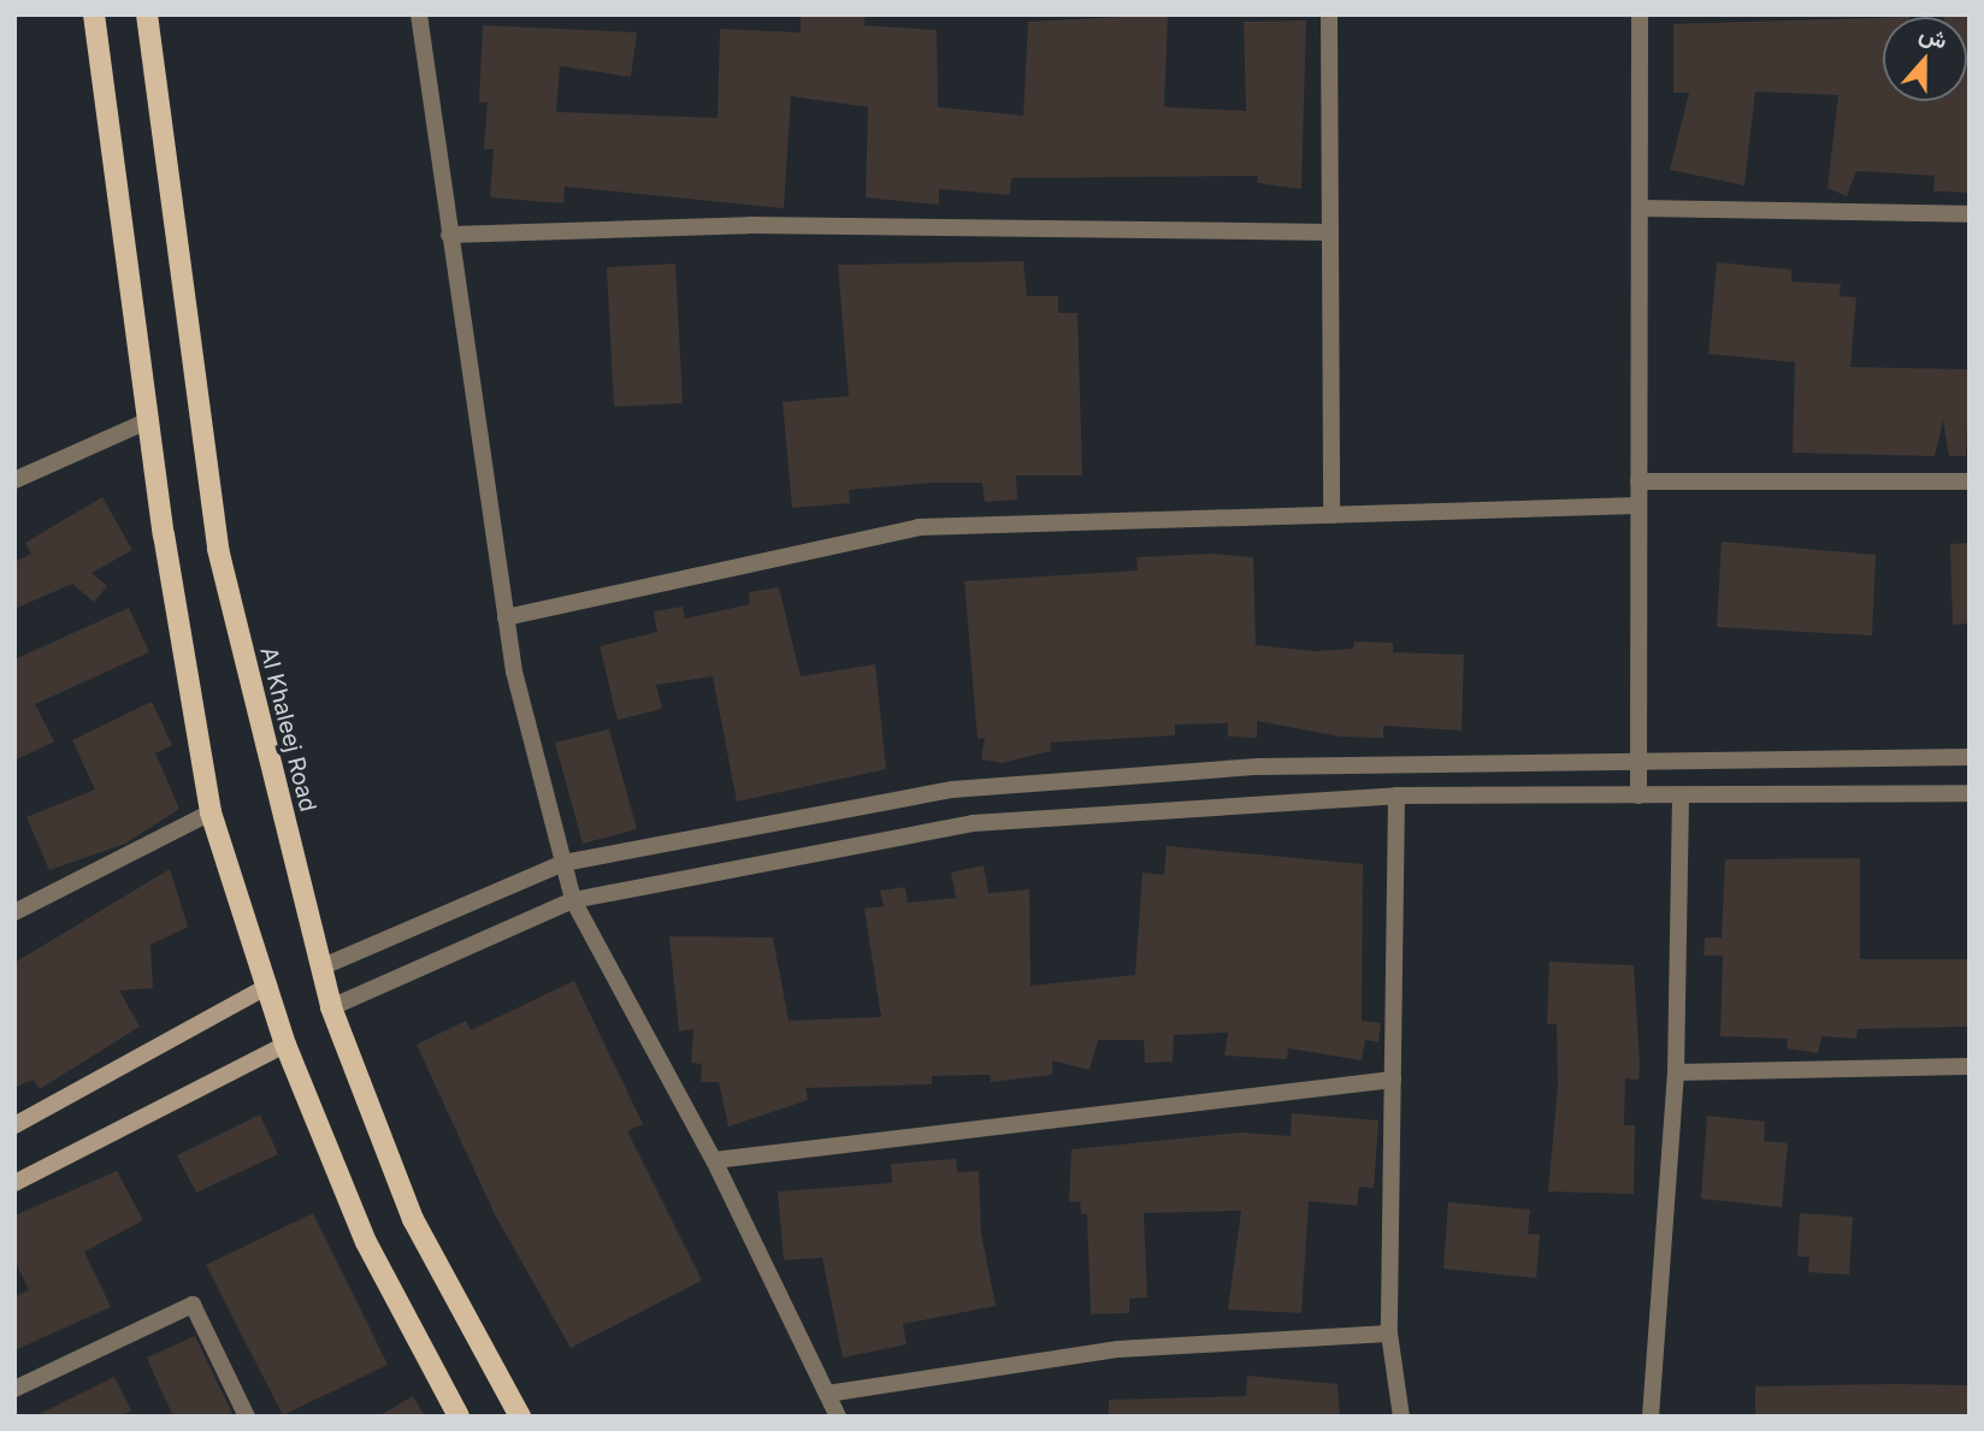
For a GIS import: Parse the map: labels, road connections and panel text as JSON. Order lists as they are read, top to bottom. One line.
{"streets":{"main road":["Al Khaleej Road"]},"north":"top"}
